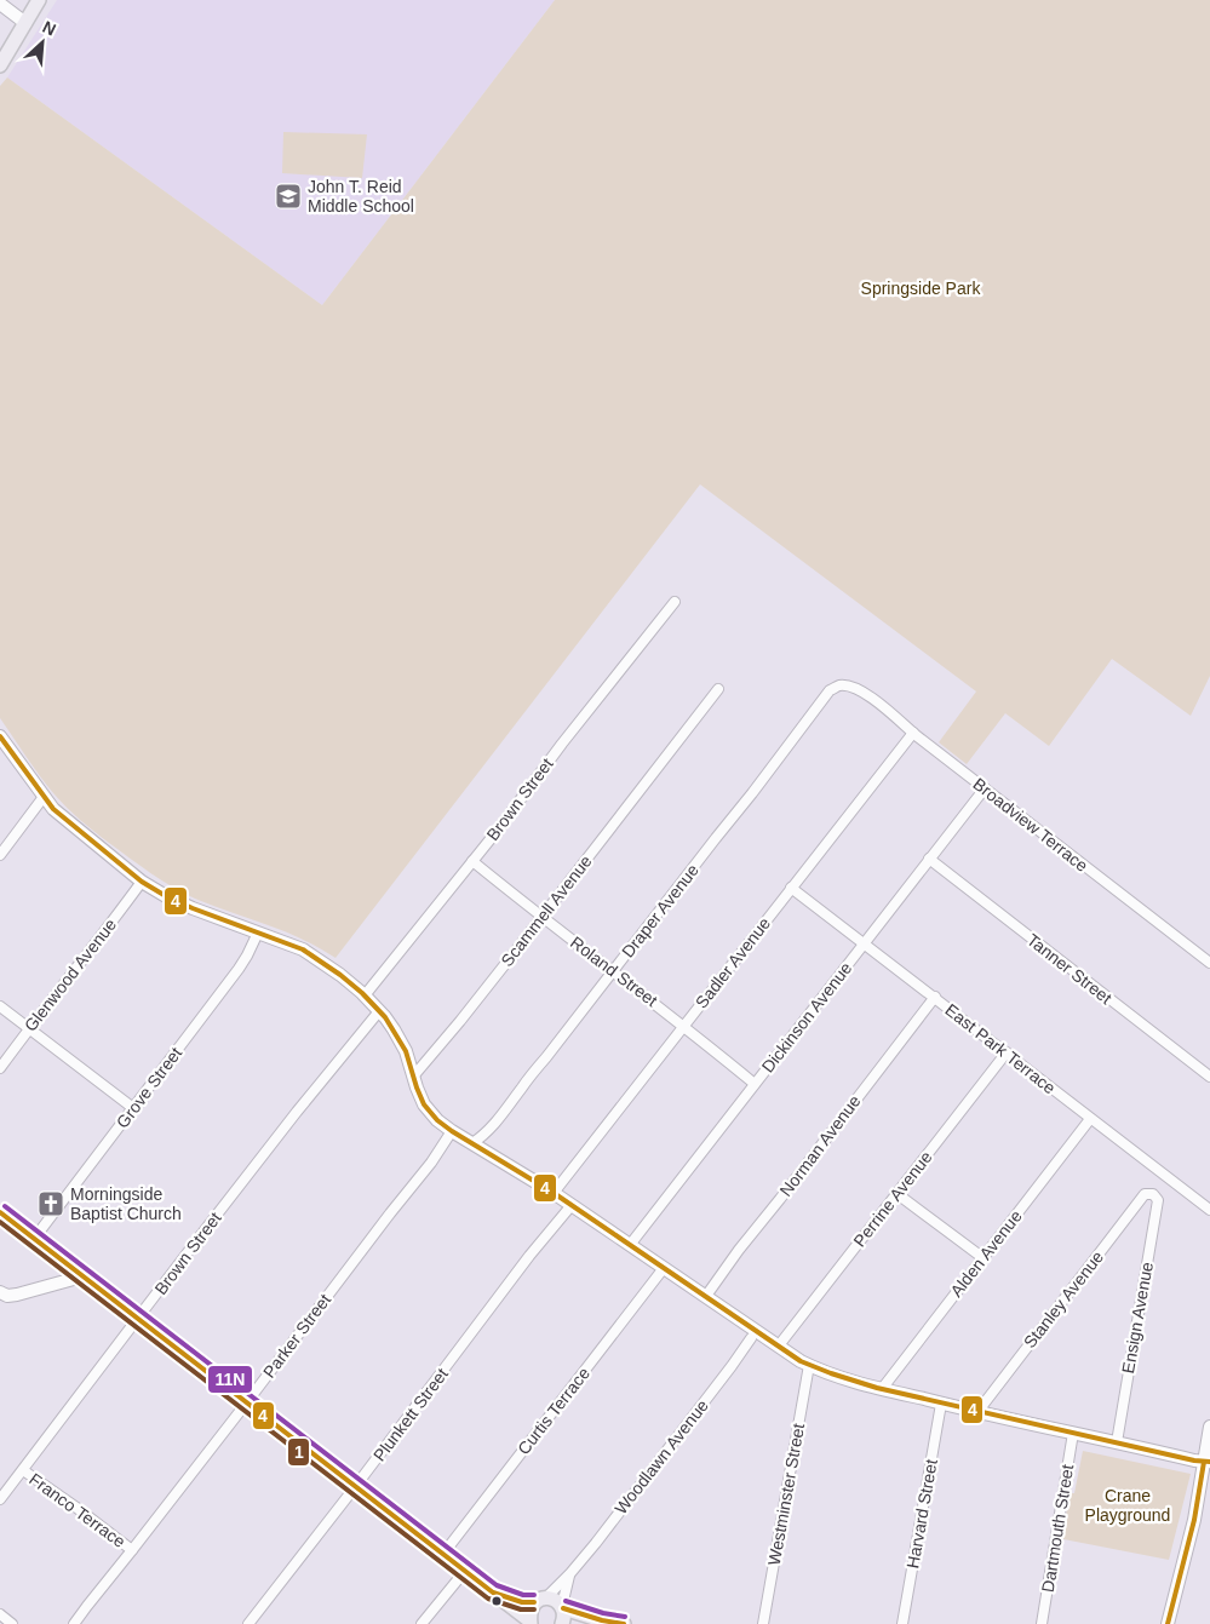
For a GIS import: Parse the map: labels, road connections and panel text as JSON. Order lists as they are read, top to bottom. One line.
{"streets":{"street":["Brown Street","Broadview Terrace","Scammell Avenue","Draper Avenue","Sadler Avenue","Tanner Street","Roland Street","Glenwood Avenue","Dickinson Avenue","East Park Terrace","Grove Street","Norman Avenue","Perrine Avenue","Alden Avenue","Stanley Avenue","Ensign Avenue","Parker Street","Curtis Terrace","Plunkett Street","Woodlawn Avenue","Westminster Street","Franco Terrace","Harvard Street","Dartmouth Street"]},"crossings":[["Brown Street","Roland Street"],["Brown Street","Franco Terrace"],["Broadview Terrace","Draper Avenue"],["Broadview Terrace","Sadler Avenue"],["Broadview Terrace","Dickinson Avenue"],["Scammell Avenue","Roland Street"],["Draper Avenue","Roland Street"],["Sadler Avenue","Roland Street"],["Sadler Avenue","East Park Terrace"],["Tanner Street","Dickinson Avenue"],["Roland Street","Dickinson Avenue"],["Dickinson Avenue","East Park Terrace"],["East Park Terrace","Norman Avenue"],["East Park Terrace","Perrine Avenue"],["East Park Terrace","Alden Avenue"],["Stanley Avenue","Ensign Avenue"],["Parker Street","Franco Terrace"]],"parks":["Springside Park","Crane Playground"],"places":{"school or university":["John T. Reid Middle School"],"church":["Morningside Baptist Church"]},"lines":["transit line 4","transit line 11N","transit line 1"],"north":"top right"}
